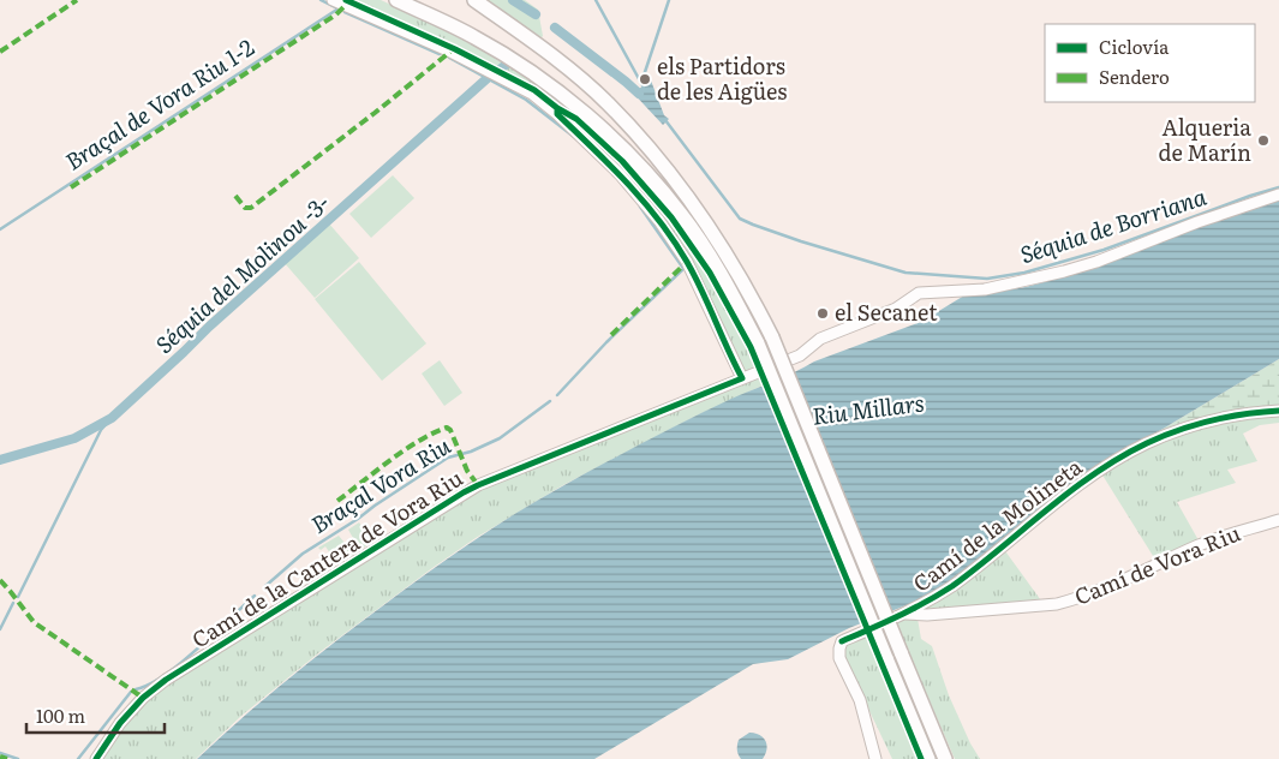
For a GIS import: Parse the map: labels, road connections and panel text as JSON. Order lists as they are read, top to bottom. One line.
{"streets":{"street":["Camí de la Molineta","Camí de la Cantera de Vora Riu","Camí de Vora Riu"]},"crossings":[["Camí de la Molineta","Camí de Vora Riu"]],"water":["Braçal de Vora Riu 1-2","Séquia de Borriana","Séquia del Molinou -3-","Riu Millars","Braçal Vora Riu"],"places":["els Partidors de les Aigües","Alqueria de Marín","el Secanet"],"legend":["Ciclovía","Sendero"],"scale_bar":"100 m"}
